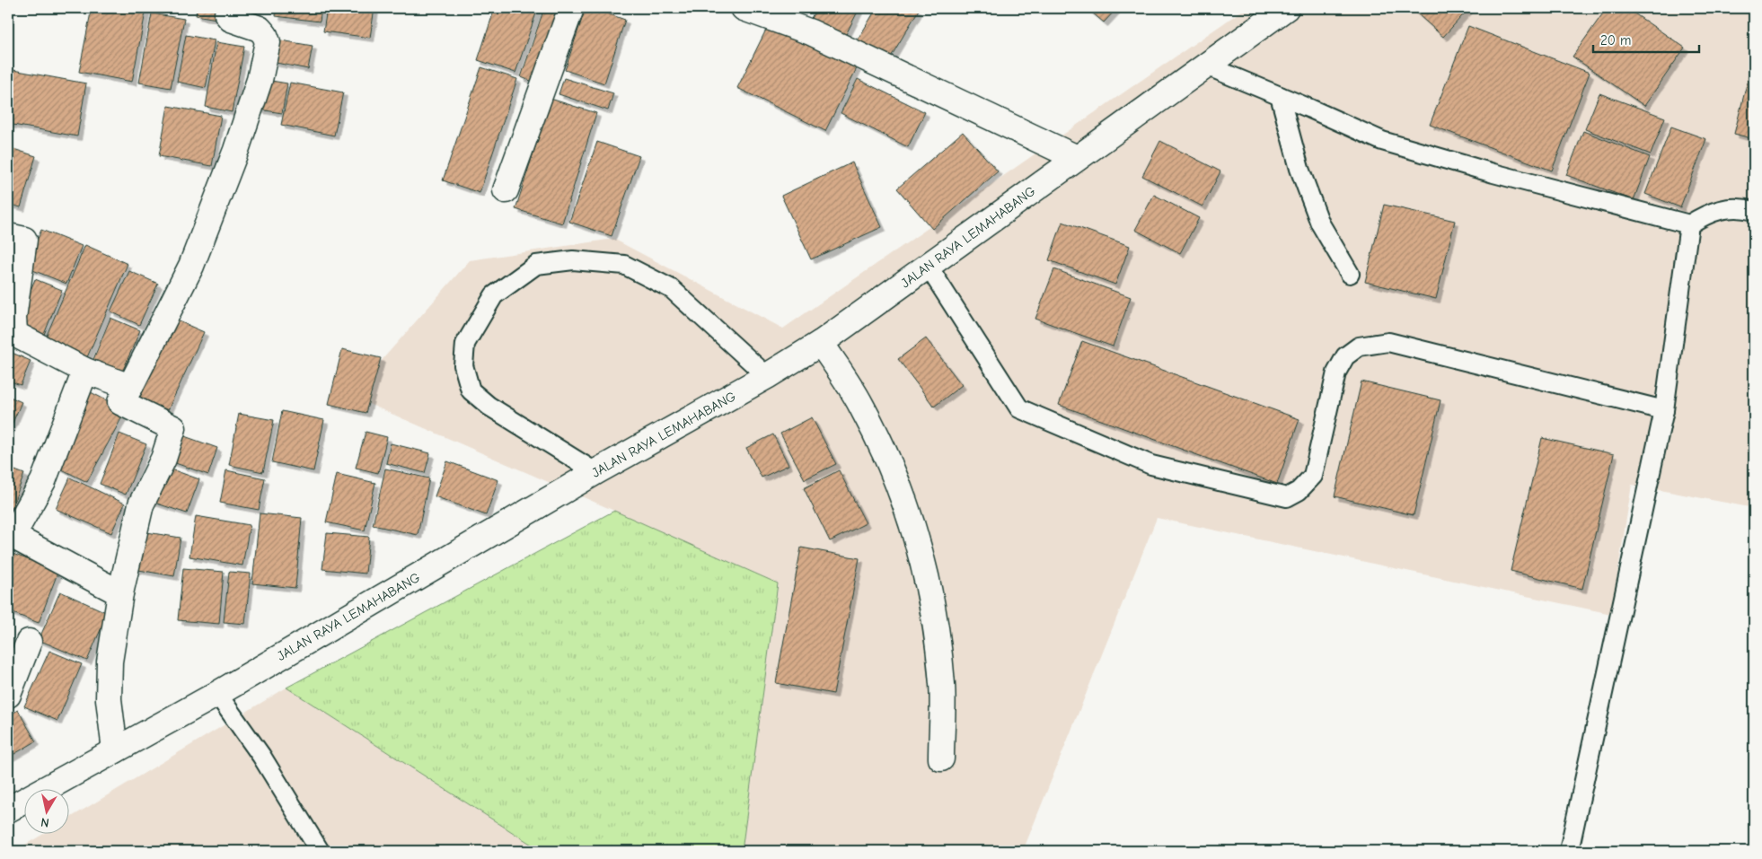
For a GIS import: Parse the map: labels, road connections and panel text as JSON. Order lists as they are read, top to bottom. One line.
{"streets":{"street":["JALAN RAYA LEMAHABANG"]},"scale_bar":"20 m","north":"bottom"}
